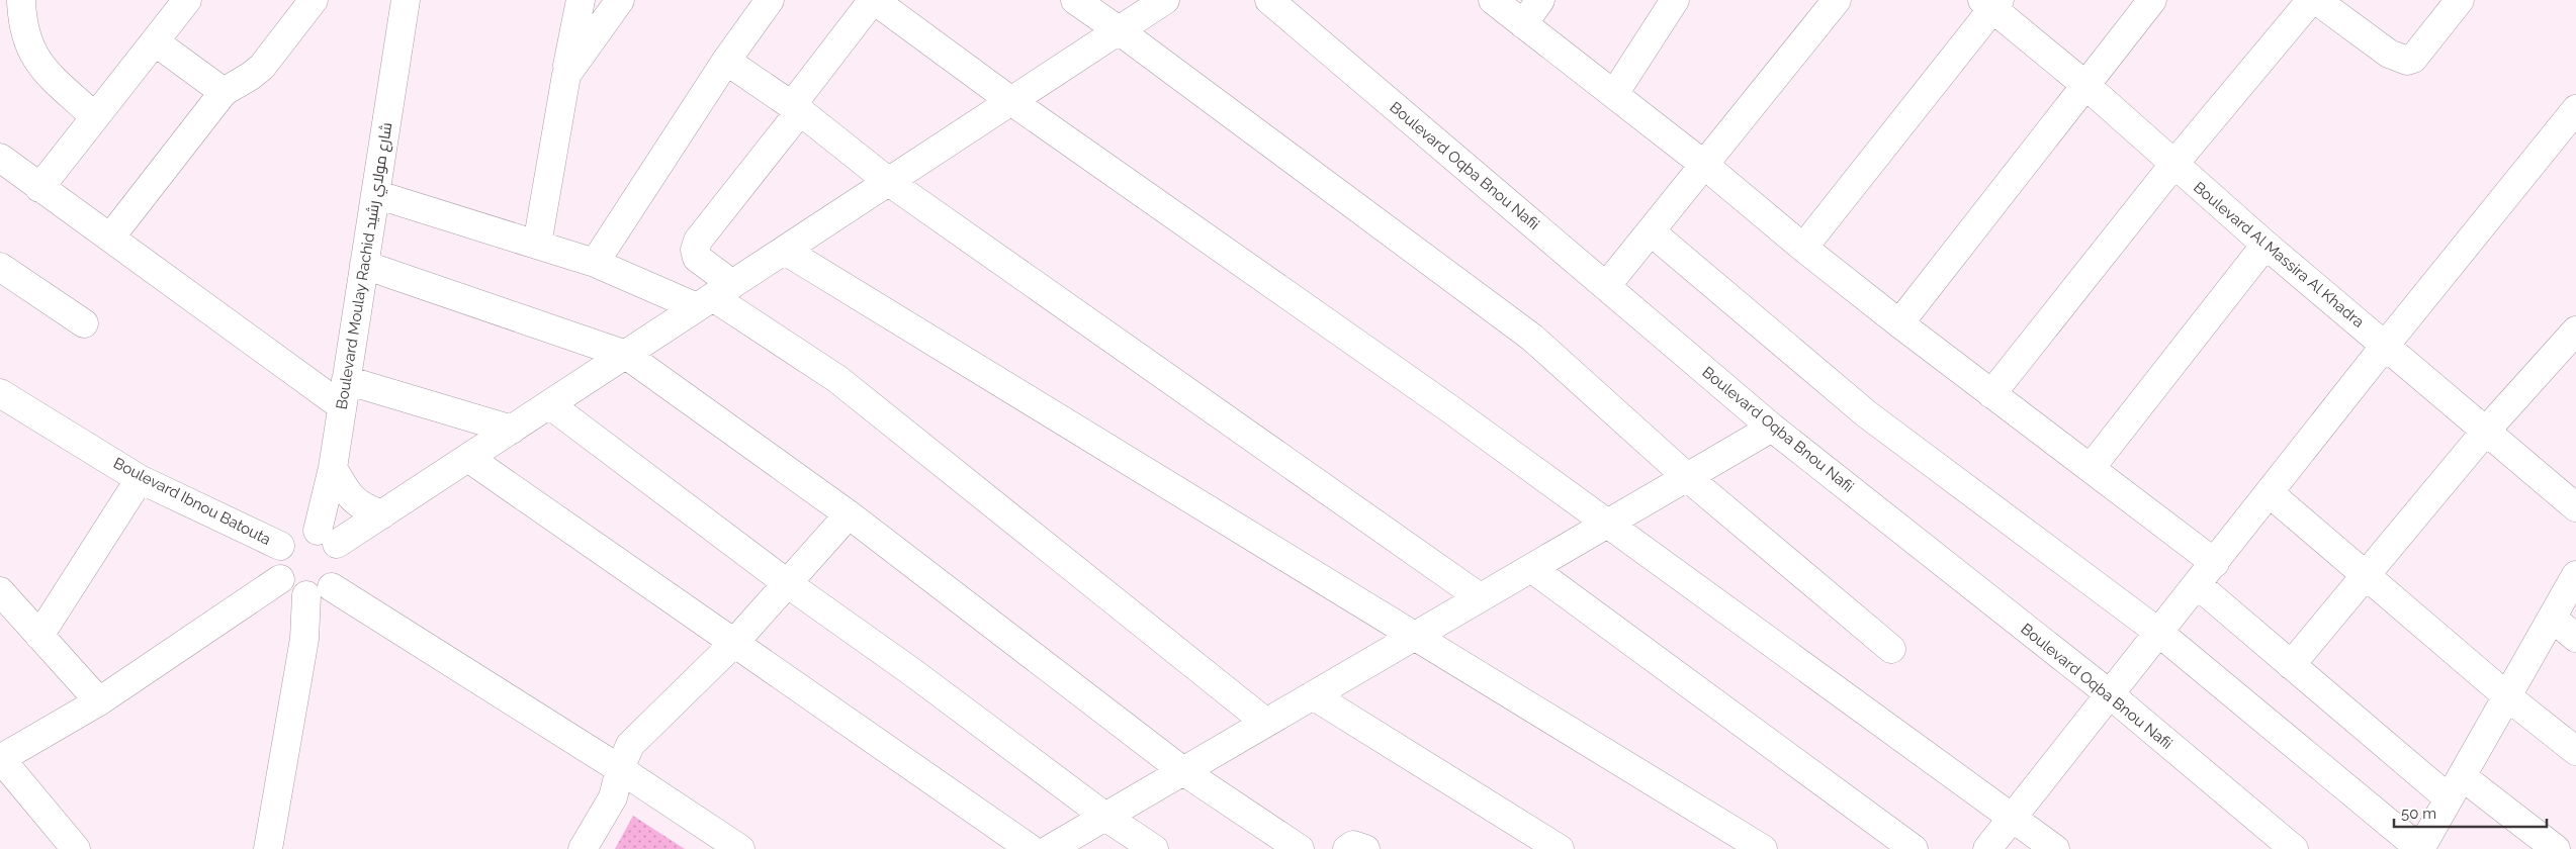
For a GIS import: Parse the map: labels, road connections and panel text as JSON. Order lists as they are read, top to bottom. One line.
{"streets":{"street":["Boulevard Oqba Bnou Nafii","Boulevard Al Massira Al Khadra","Boulevard Moulay Rachid شارع مولاي رشيد","Boulevard Ibnou Batouta"]},"crossings":[["Boulevard Moulay Rachid شارع مولاي رشيد","Boulevard Ibnou Batouta"]],"scale_bar":"50 m"}
